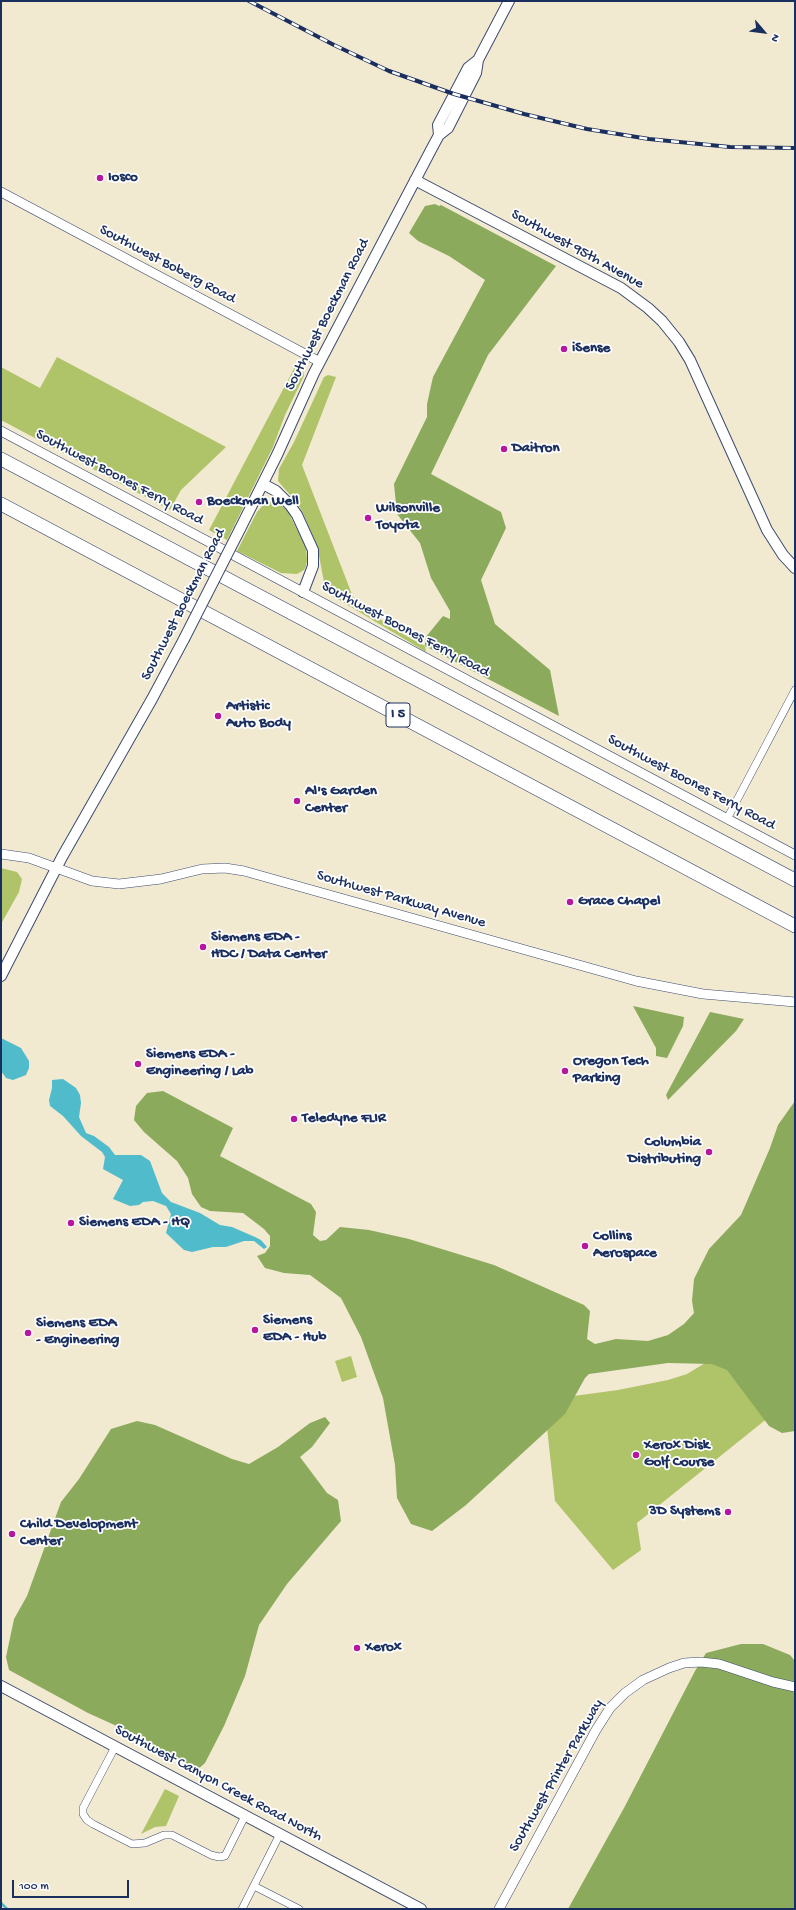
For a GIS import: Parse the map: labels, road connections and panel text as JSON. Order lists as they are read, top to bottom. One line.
{"streets":{"highway":["I 5"],"main road":["Southwest 95th Avenue","Southwest Boeckman Road","Southwest Canyon Creek Road North"],"street":["Southwest Boberg Road","Southwest Boones Ferry Road","Southwest Parkway Avenue","Southwest Printer Parkway"]},"crossings":[["Southwest 95th Avenue","Southwest Boeckman Road"],["Southwest Boberg Road","Southwest Boeckman Road"],["Southwest Boeckman Road","Southwest Parkway Avenue"]],"places":["Iosco","iSense","Daitron","Boeckman Well","Wilsonville Toyota","Artistic Auto Body","Al's Garden Center","Grace Chapel","Siemens EDA - HDC / Data Center","Siemens EDA - Engineering / Lab","Oregon Tech Parking","Teledyne FLIR","Columbia Distributing","Siemens EDA - HQ","Collins Aerospace","Siemens EDA - Hub","Siemens EDA - Engineering","Xerox Disk Golf Course","3D Systems","Child Development Center","Xerox"],"scale_bar":"100 m","north":"bottom right"}
